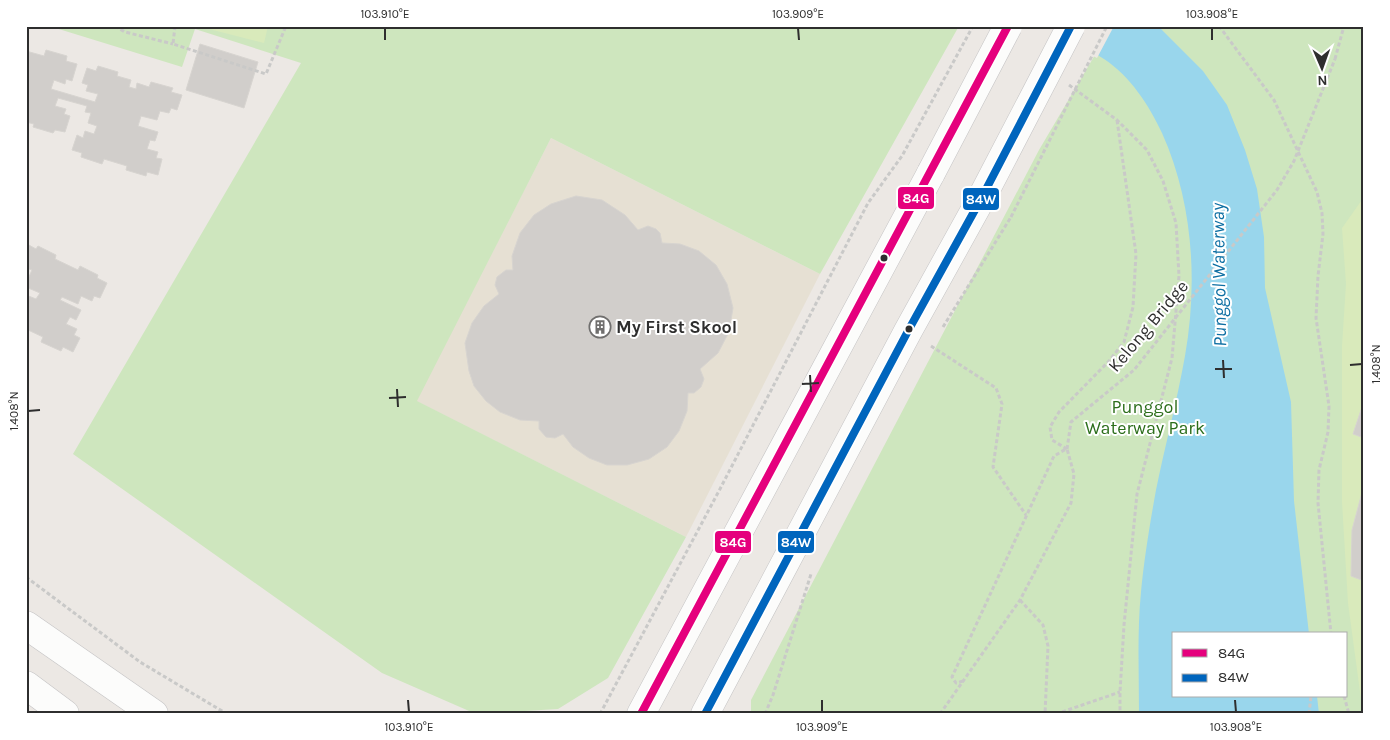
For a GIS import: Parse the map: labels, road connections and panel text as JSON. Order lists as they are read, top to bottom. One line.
{"streets":{"path":["Kelong Bridge"]},"water":["Punggol Waterway"],"parks":["Punggol Waterway Park"],"places":{"building":["My First Skool"]},"lines":["transit line 84G","transit line 84W"],"legend":["84G","84W"],"north":"bottom","coordinates":["103.910°E","103.909°E","103.908°E","1.408°N"]}
